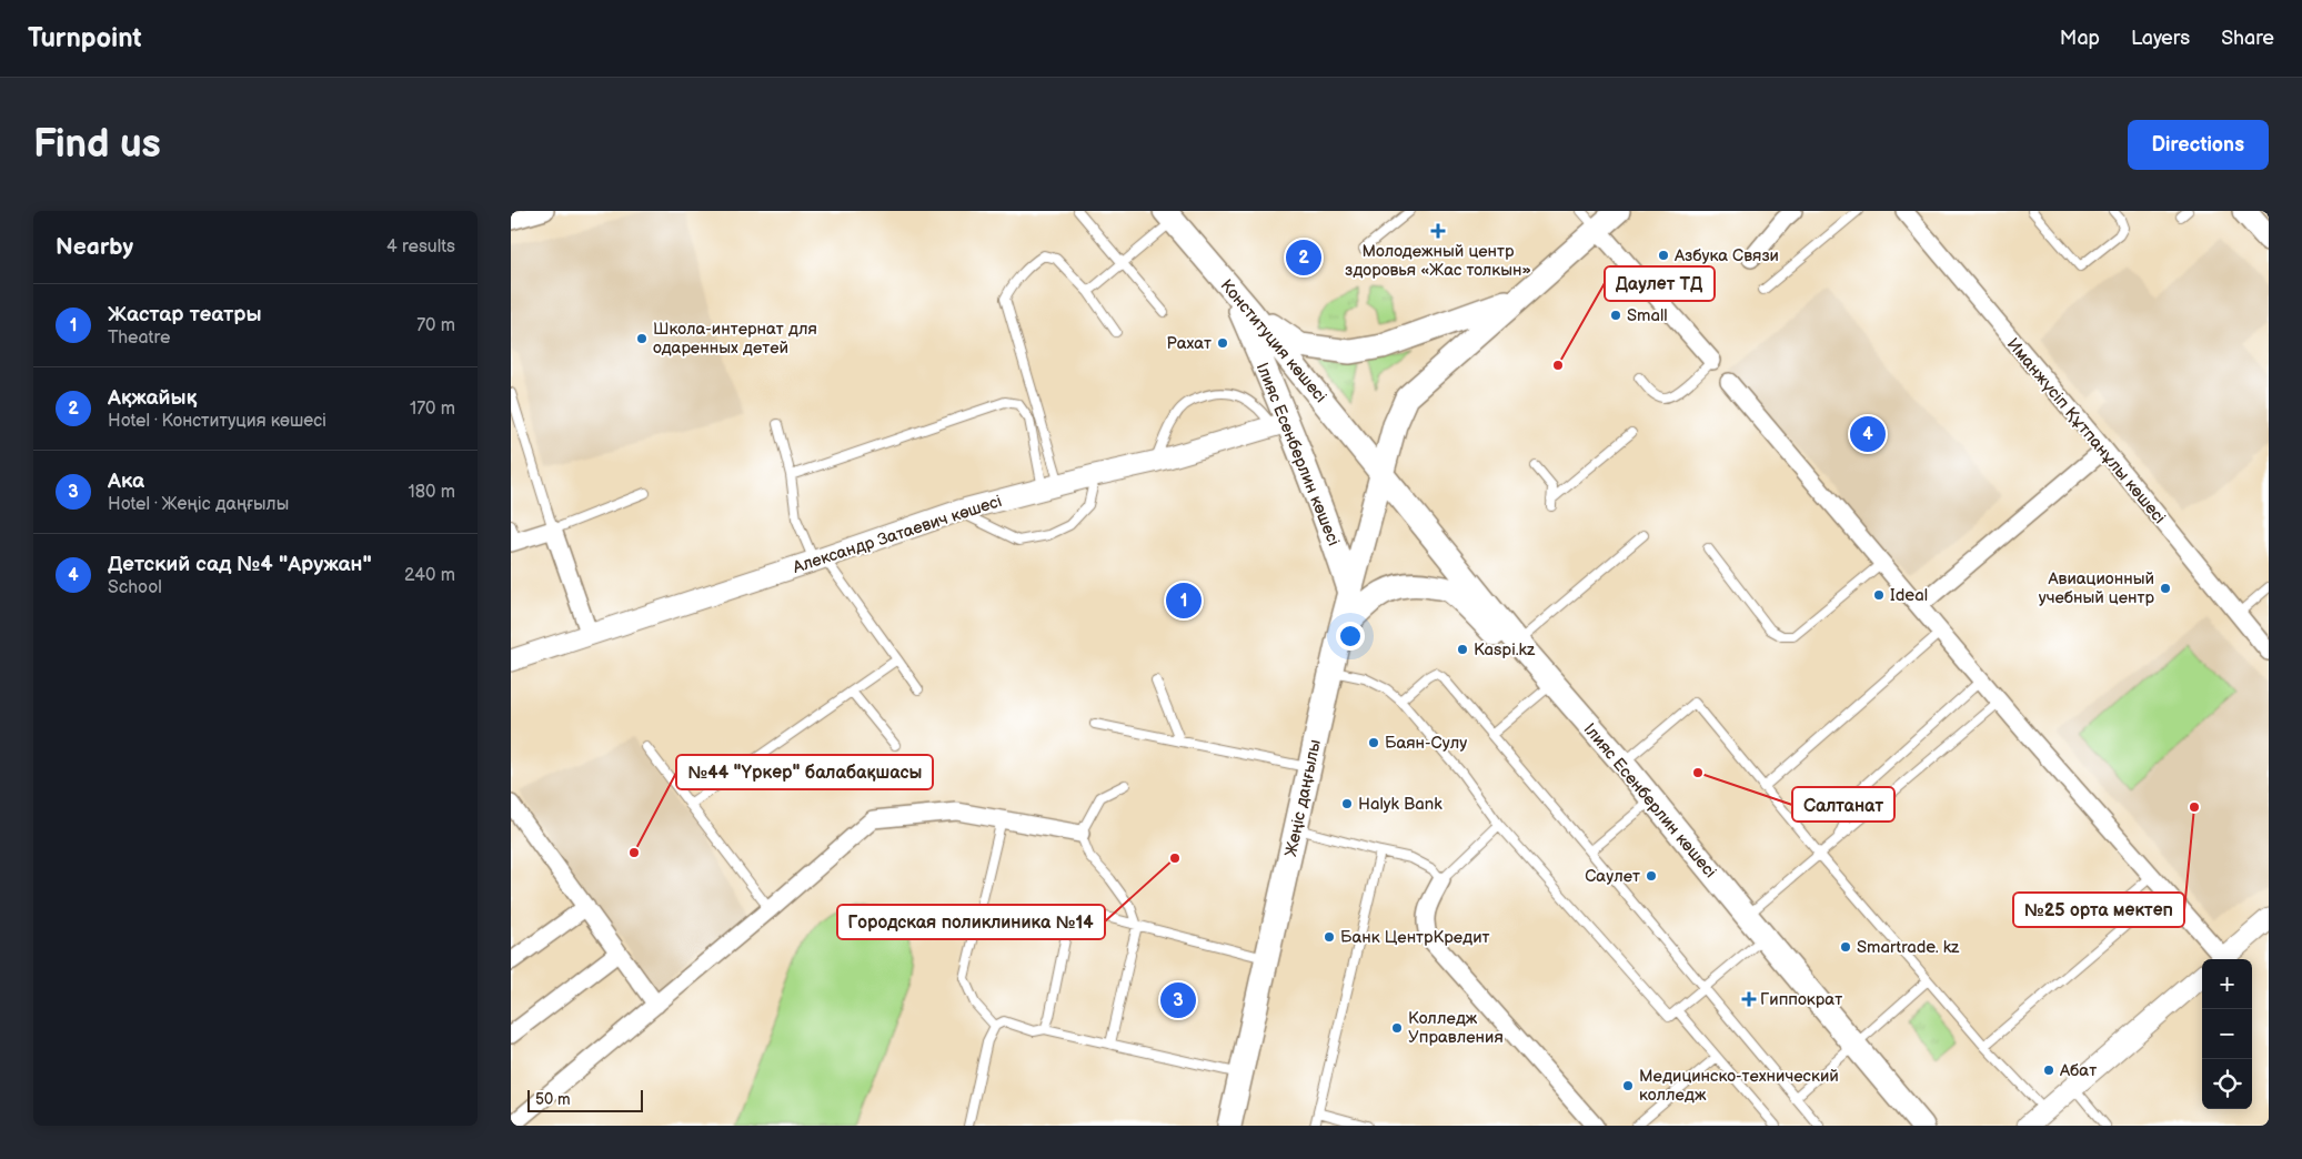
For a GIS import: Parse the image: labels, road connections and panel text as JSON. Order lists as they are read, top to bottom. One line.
{"streets":{"main road":["Конституция көшесі","Ілияс Есенберлин көшесі","Жеңіс даңғылы"],"street":["Иманжүсіп Құтпанұлы көшесі","Александр Затаевич көшесі"]},"crossings":[["Конституция көшесі","Ілияс Есенберлин көшесі"],["Конституция көшесі","Жеңіс даңғылы"],["Ілияс Есенберлин көшесі","Александр Затаевич көшесі"],["Ілияс Есенберлин көшесі","Жеңіс даңғылы"]],"places":{"health":["Молодежный центр здоровья «Жас толкын»","Гиппократ"],"other":["Азбука Связи","Small","Школа-интернат для одаренных детей","Рахат","Даулет ТД","Авиационный учебный центр","Ideal","Kaspi.kz","Баян-Сулу","Салтанат","Halyk Bank","№25 орта мектеп","№44 \"Үркер\" балабақшасы","Городская поликлиника №14","Саулет","Банк ЦентрКредит","Smartrade. kz","Колледж Управления","Абат","Медицинско-технический колледж"]},"scale_bar":"50 m","page":{"header":"Turnpoint","nav":["Map","Layers","Share"],"buttons":"Directions","title":"Find us","heading":["Nearby","4 results"],"pins":["2","4","1","3"],"list":[{"mark":"1","name":"Жастар театры","note":"Theatre","value":"70 m"},{"mark":"2","name":"Ақжайық","note":"Hotel · Конституция көшесі","value":"170 m"},{"mark":"3","name":"Ака","note":"Hotel · Жеңіс даңғылы","value":"180 m"},{"mark":"4","name":"Детский сад №4 \"Аружан\"","note":"School","value":"240 m"}],"map_buttons":["+","−"],"scale":"50 m"}}
